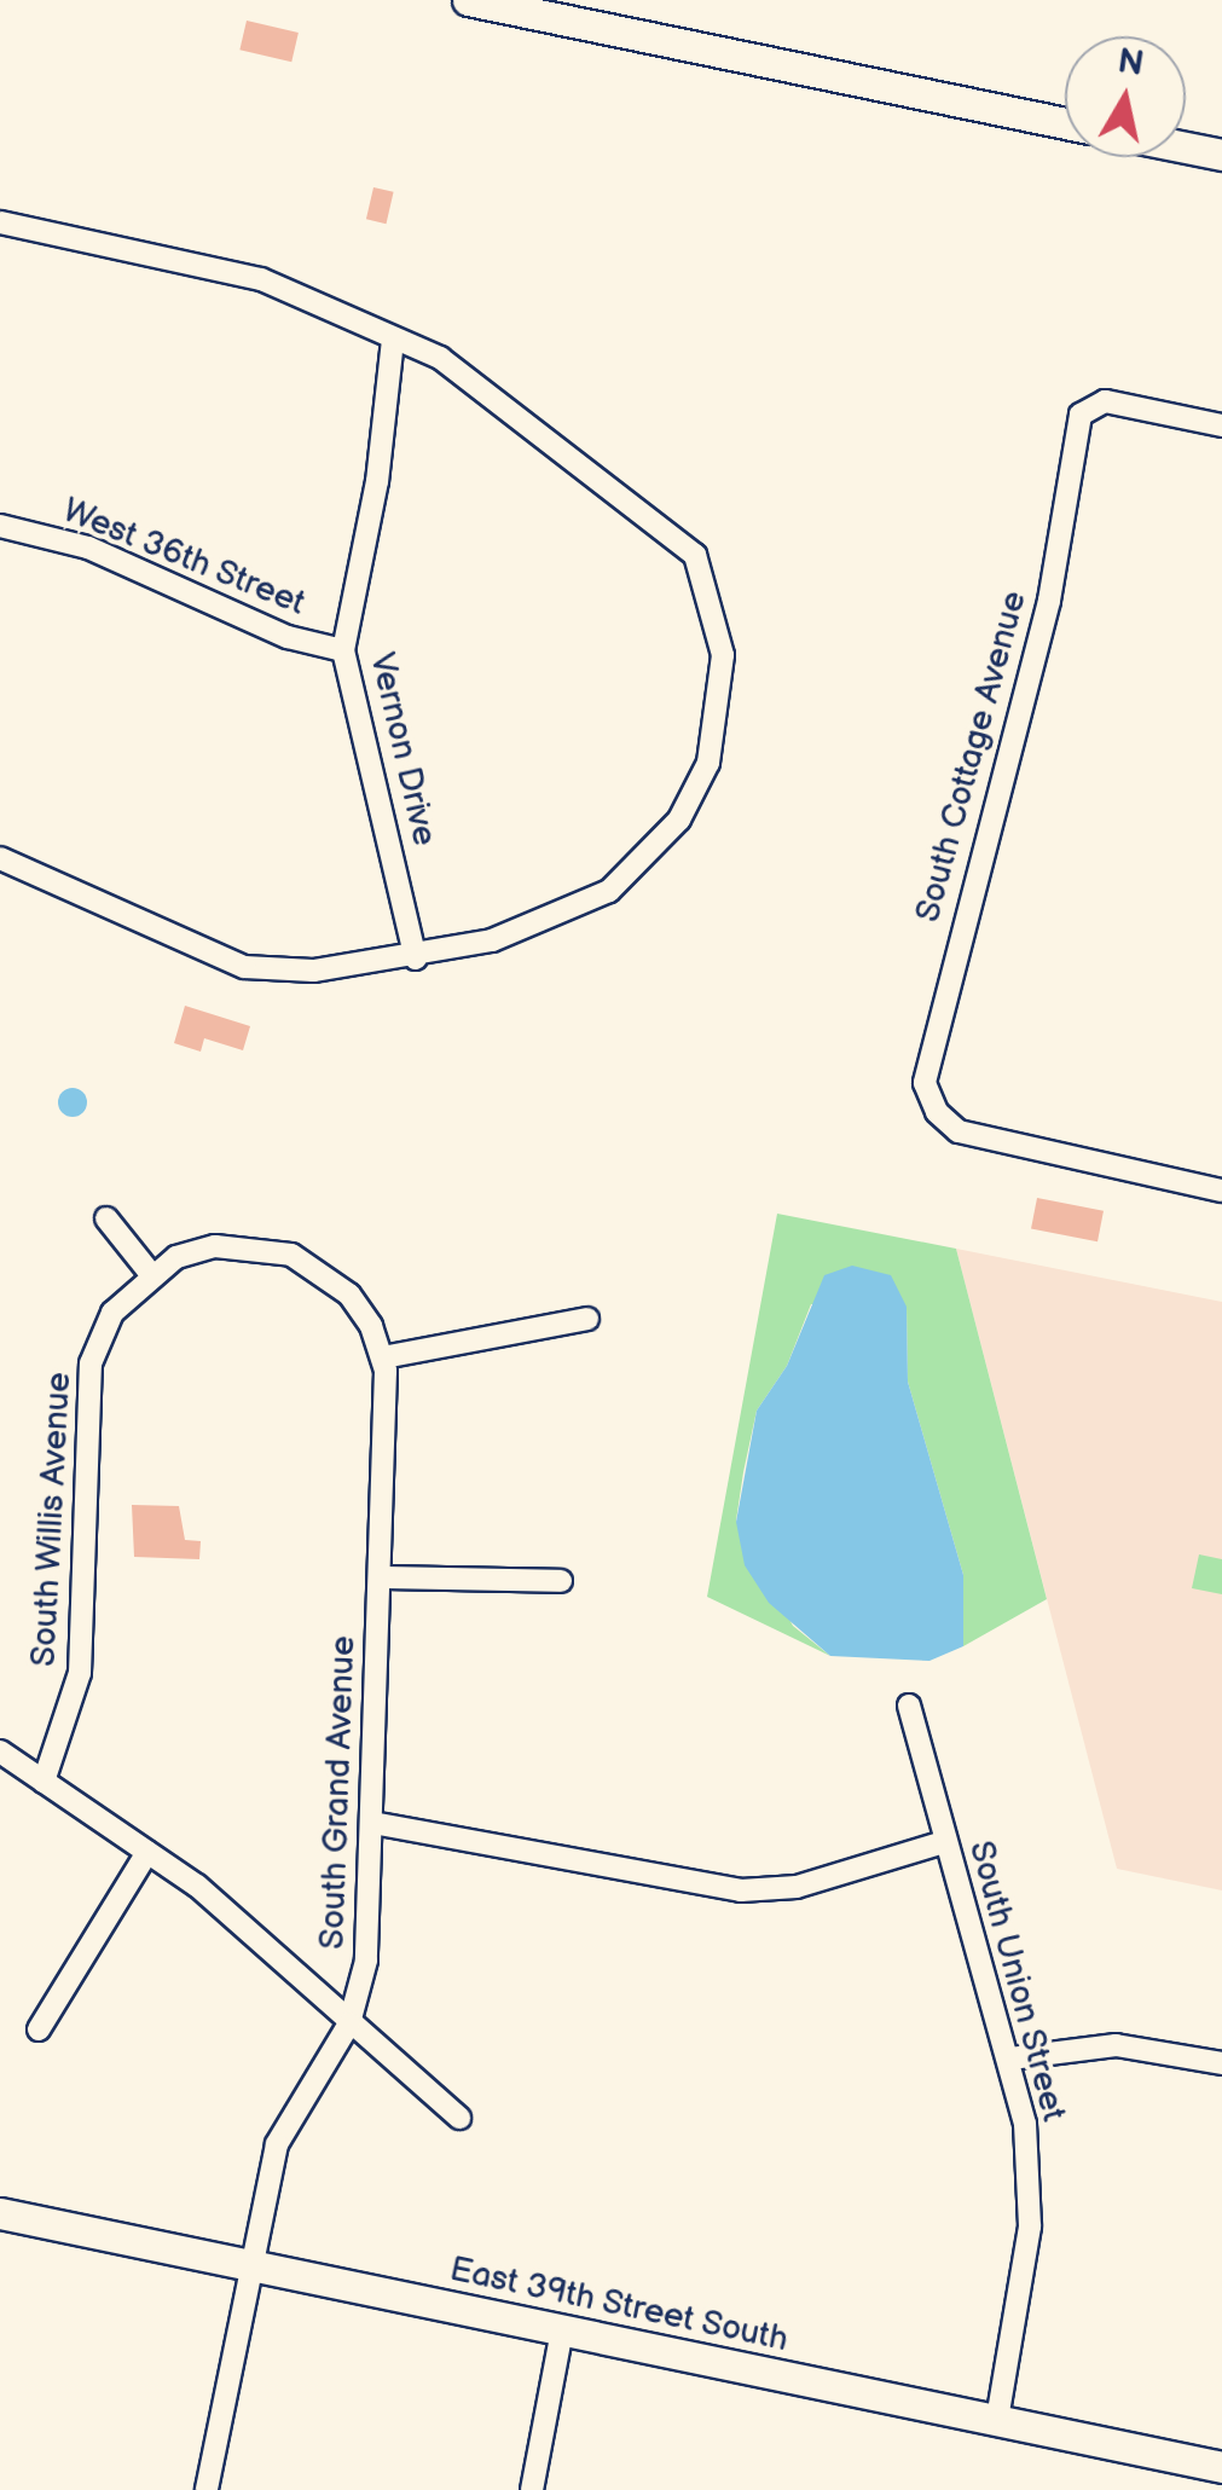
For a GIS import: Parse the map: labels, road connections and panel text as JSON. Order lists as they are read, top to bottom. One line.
{"streets":{"main road":["East 39th Street South"],"street":["West 36th Street","Vernon Drive","South Cottage Avenue","South Willis Avenue","South Grand Avenue","South Union Street"]},"crossings":[["West 36th Street","Vernon Drive"],["South Grand Avenue","East 39th Street South"],["South Union Street","East 39th Street South"]],"north":"top"}
